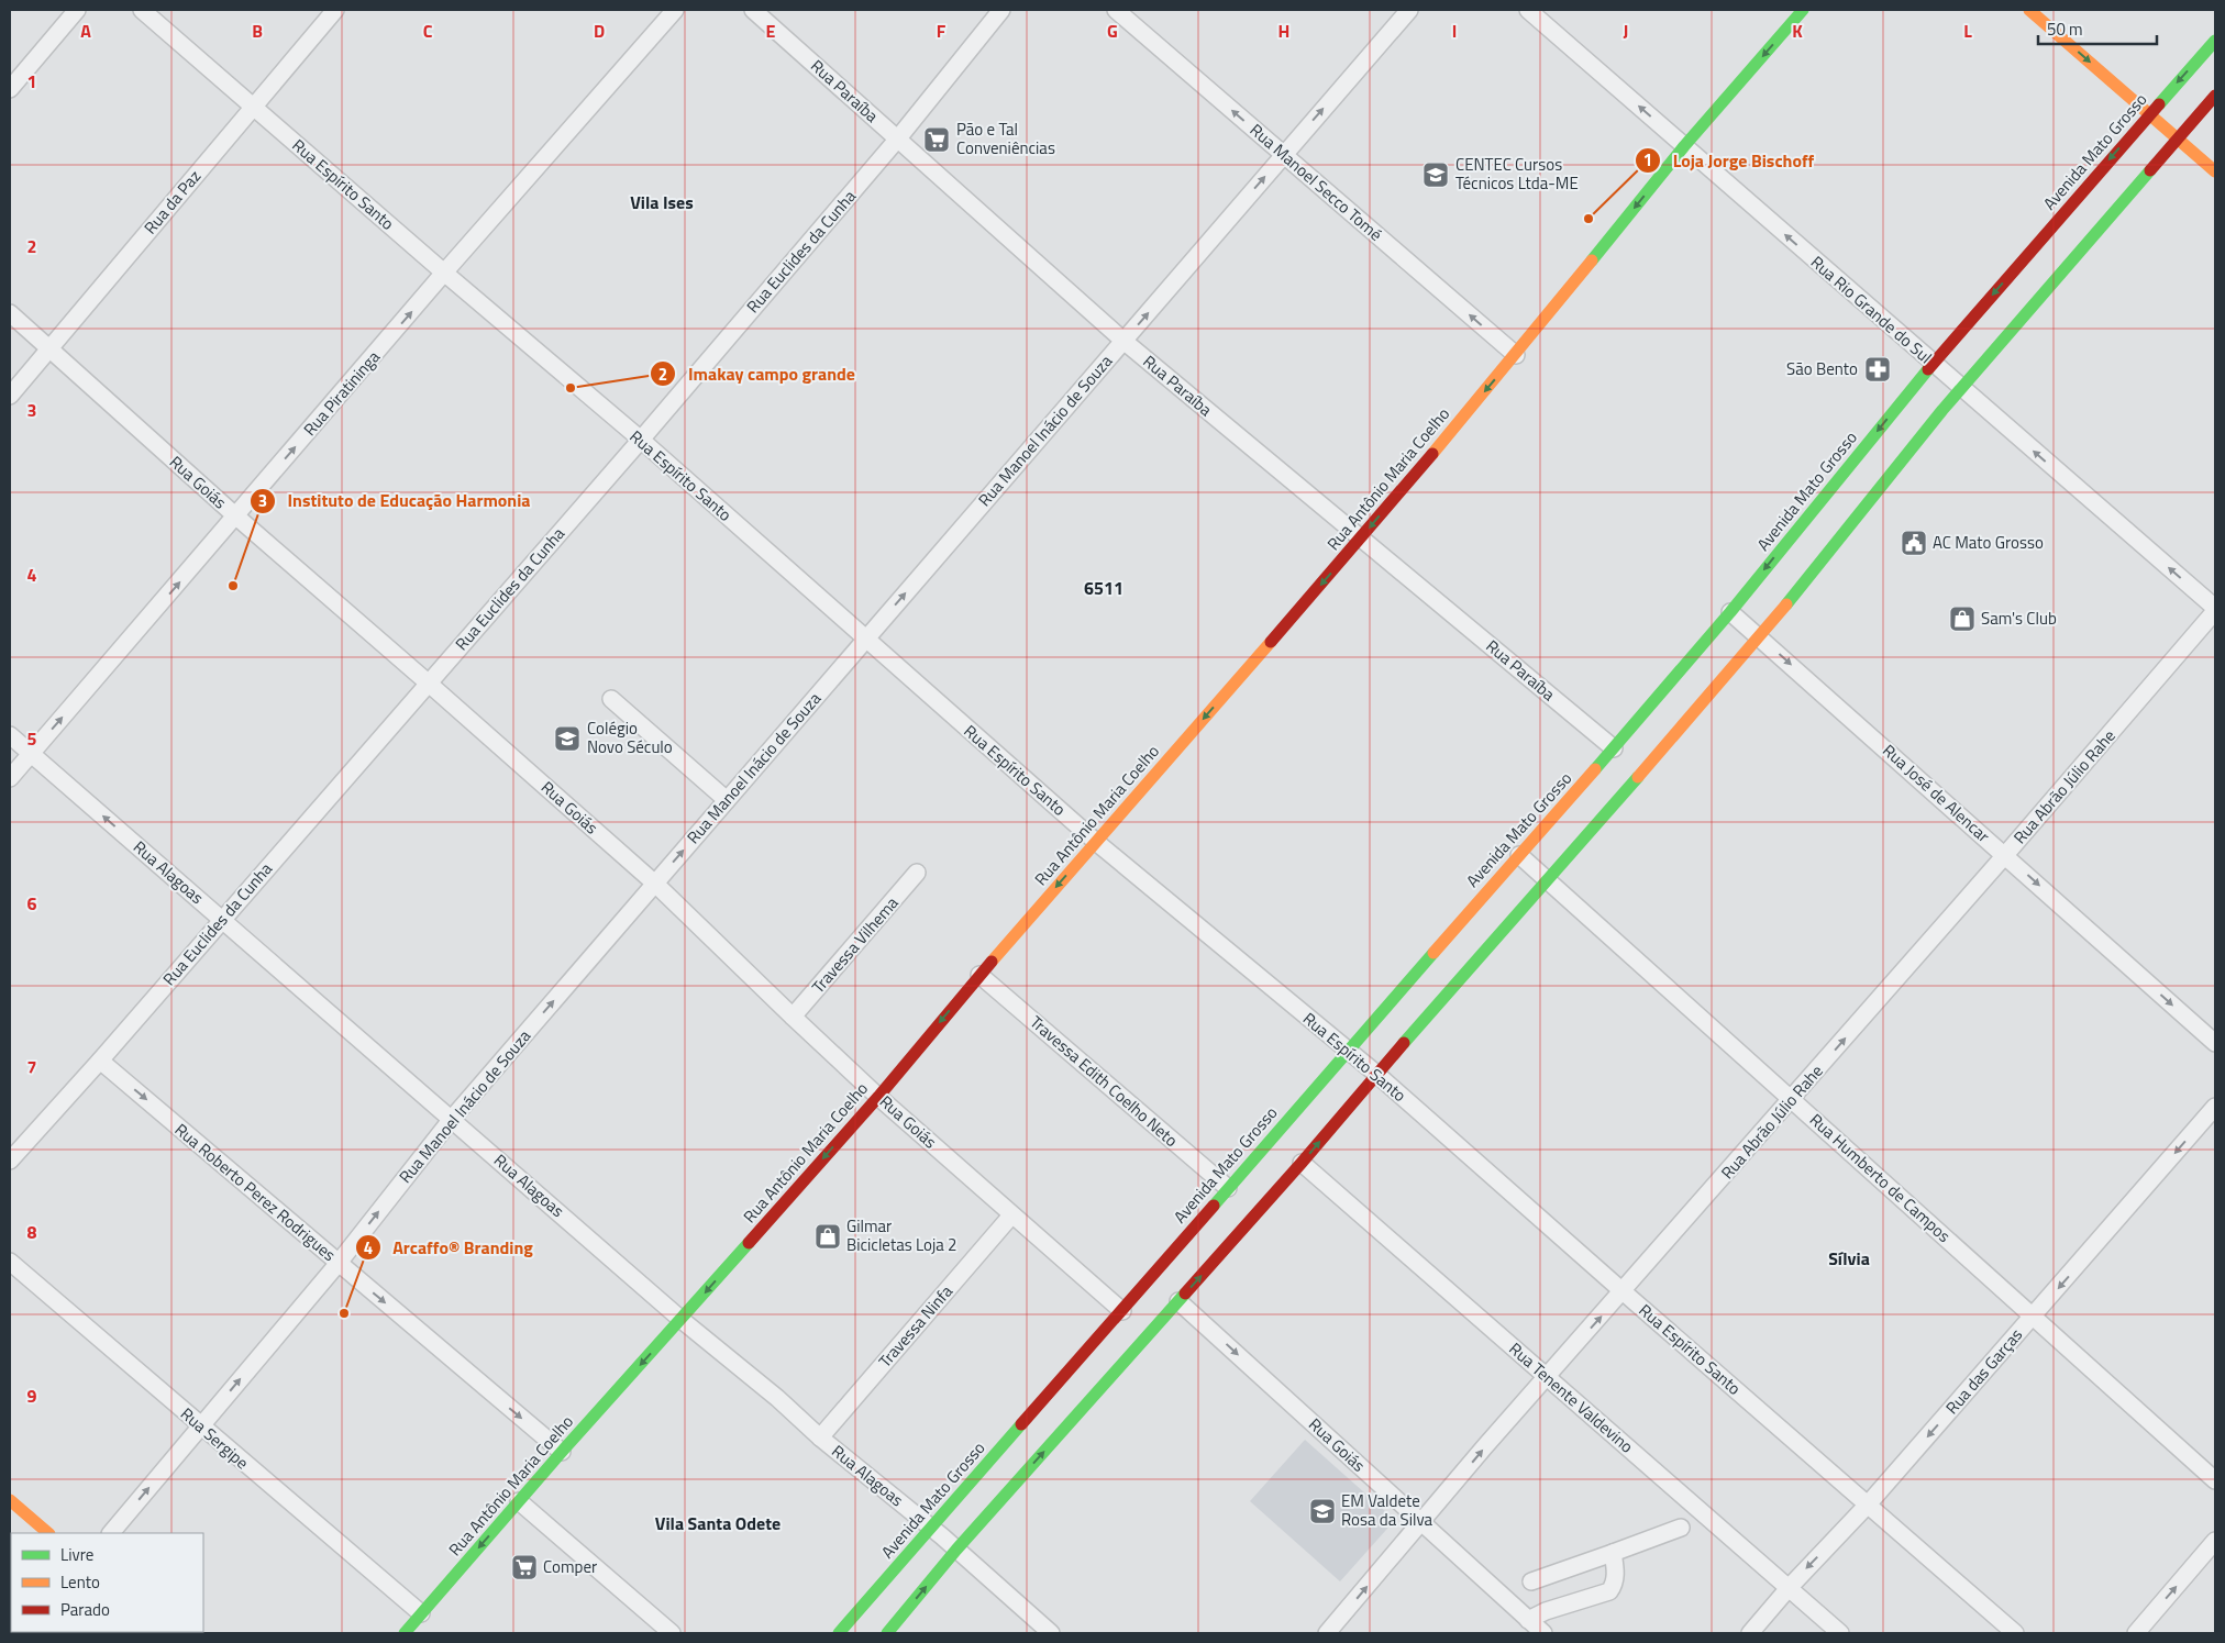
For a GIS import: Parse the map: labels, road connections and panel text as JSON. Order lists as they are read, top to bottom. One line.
{"streets":{"main road":["Avenida Mato Grosso","Rua Antônio Maria Coelho"],"street":["Rua Paraíba","Rua Manoel Secco Tomé","Rua Espírito Santo","Rua da Paz","Rua Euclides da Cunha","Rua Rio Grande do Sul","Rua Piratininga","Rua Manoel Inácio de Souza","Rua Goiás","Rua Abrão Júlio Rahe","Rua José de Alencar","Rua Alagoas","Travessa Vilhema","Travessa Edith Coelho Neto","Rua Humberto de Campos","Rua Roberto Perez Rodrigues","Travessa Ninfa","Rua das Garças","Rua Tenente Valdevino","Rua Sergipe"]},"crossings":[["Rua Paraíba","Avenida Mato Grosso"],["Rua Paraíba","Rua Euclides da Cunha"],["Rua Paraíba","Rua Manoel Inácio de Souza"],["Rua Paraíba","Rua Antônio Maria Coelho"],["Avenida Mato Grosso","Rua Espírito Santo"],["Avenida Mato Grosso","Rua Rio Grande do Sul"],["Avenida Mato Grosso","Rua Goiás"],["Avenida Mato Grosso","Rua José de Alencar"],["Avenida Mato Grosso","Rua Alagoas"],["Avenida Mato Grosso","Travessa Edith Coelho Neto"],["Avenida Mato Grosso","Rua Humberto de Campos"],["Rua Manoel Secco Tomé","Rua Manoel Inácio de Souza"],["Rua Manoel Secco Tomé","Rua Antônio Maria Coelho"],["Rua Espírito Santo","Rua da Paz"],["Rua Espírito Santo","Rua Euclides da Cunha"],["Rua Espírito Santo","Rua Piratininga"],["Rua Espírito Santo","Rua Manoel Inácio de Souza"],["Rua Espírito Santo","Rua Antônio Maria Coelho"],["Rua Espírito Santo","Rua Abrão Júlio Rahe"],["Rua Espírito Santo","Rua das Garças"],["Rua da Paz","Rua Goiás"],["Rua Euclides da Cunha","Rua Goiás"],["Rua Euclides da Cunha","Rua Alagoas"],["Rua Euclides da Cunha","Rua Roberto Perez Rodrigues"],["Rua Rio Grande do Sul","Rua Antônio Maria Coelho"],["Rua Rio Grande do Sul","Rua Abrão Júlio Rahe"],["Rua Piratininga","Rua Goiás"],["Rua Piratininga","Rua Alagoas"],["Rua Manoel Inácio de Souza","Rua Goiás"],["Rua Manoel Inácio de Souza","Rua Alagoas"],["Rua Manoel Inácio de Souza","Rua Roberto Perez Rodrigues"],["Rua Manoel Inácio de Souza","Rua Sergipe"],["Rua Antônio Maria Coelho","Rua Goiás"],["Rua Antônio Maria Coelho","Rua Alagoas"],["Rua Antônio Maria Coelho","Travessa Edith Coelho Neto"],["Rua Antônio Maria Coelho","Rua Roberto Perez Rodrigues"],["Rua Antônio Maria Coelho","Rua Sergipe"],["Rua Goiás","Rua Abrão Júlio Rahe"],["Rua Goiás","Travessa Vilhema"],["Rua Goiás","Travessa Ninfa"],["Rua Abrão Júlio Rahe","Rua José de Alencar"],["Rua Abrão Júlio Rahe","Rua Humberto de Campos"],["Rua Abrão Júlio Rahe","Rua Tenente Valdevino"],["Rua Alagoas","Travessa Ninfa"],["Rua Humberto de Campos","Rua das Garças"],["Rua das Garças","Rua Tenente Valdevino"]],"one_way":["Rua Manoel Secco Tomé","Rua Rio Grande do Sul","Rua Piratininga","Rua Manoel Inácio de Souza","Rua Antônio Maria Coelho","Rua Abrão Júlio Rahe","Rua José de Alencar","Rua Roberto Perez Rodrigues","Rua das Garças"],"districts":["Vila Ises","6511","Sílvia","Vila Santa Odete"],"places":{"supermarket":["Pão e Tal Conveniências","Comper"],"school or university":["CENTEC Cursos Técnicos Ltda-ME","Colégio Novo Século","EM Valdete Rosa da Silva"],"other":["Loja Jorge Bischoff","Imakay campo grande","Instituto de Educação Harmonia","Arcaffo® Branding"],"pharmacy":["São Bento"],"public building":["AC Mato Grosso"],"shop":["Sam's Club","Gilmar Bicicletas Loja 2"]},"legend":["Livre","Lento","Parado"],"scale_bar":"50 m","grid":{"columns":["A","B","C","D","E","F","G","H","I","J","K","L"],"rows":["1","2","3","4","5","6","7","8","9"]}}
